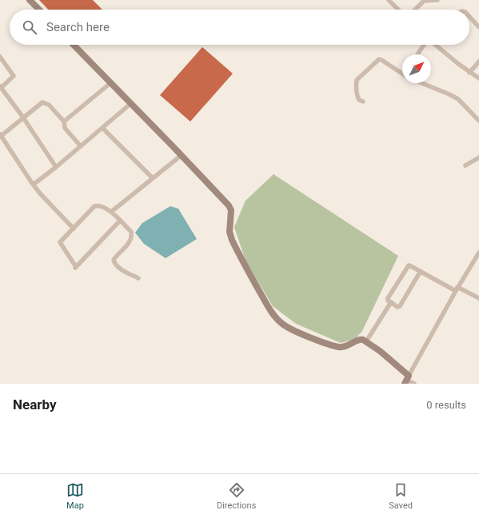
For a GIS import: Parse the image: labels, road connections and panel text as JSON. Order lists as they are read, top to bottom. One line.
{"north":"top right","page":{"search":"Search here","heading":["Nearby","0 results"],"nav":["Map","Directions","Saved"]}}
